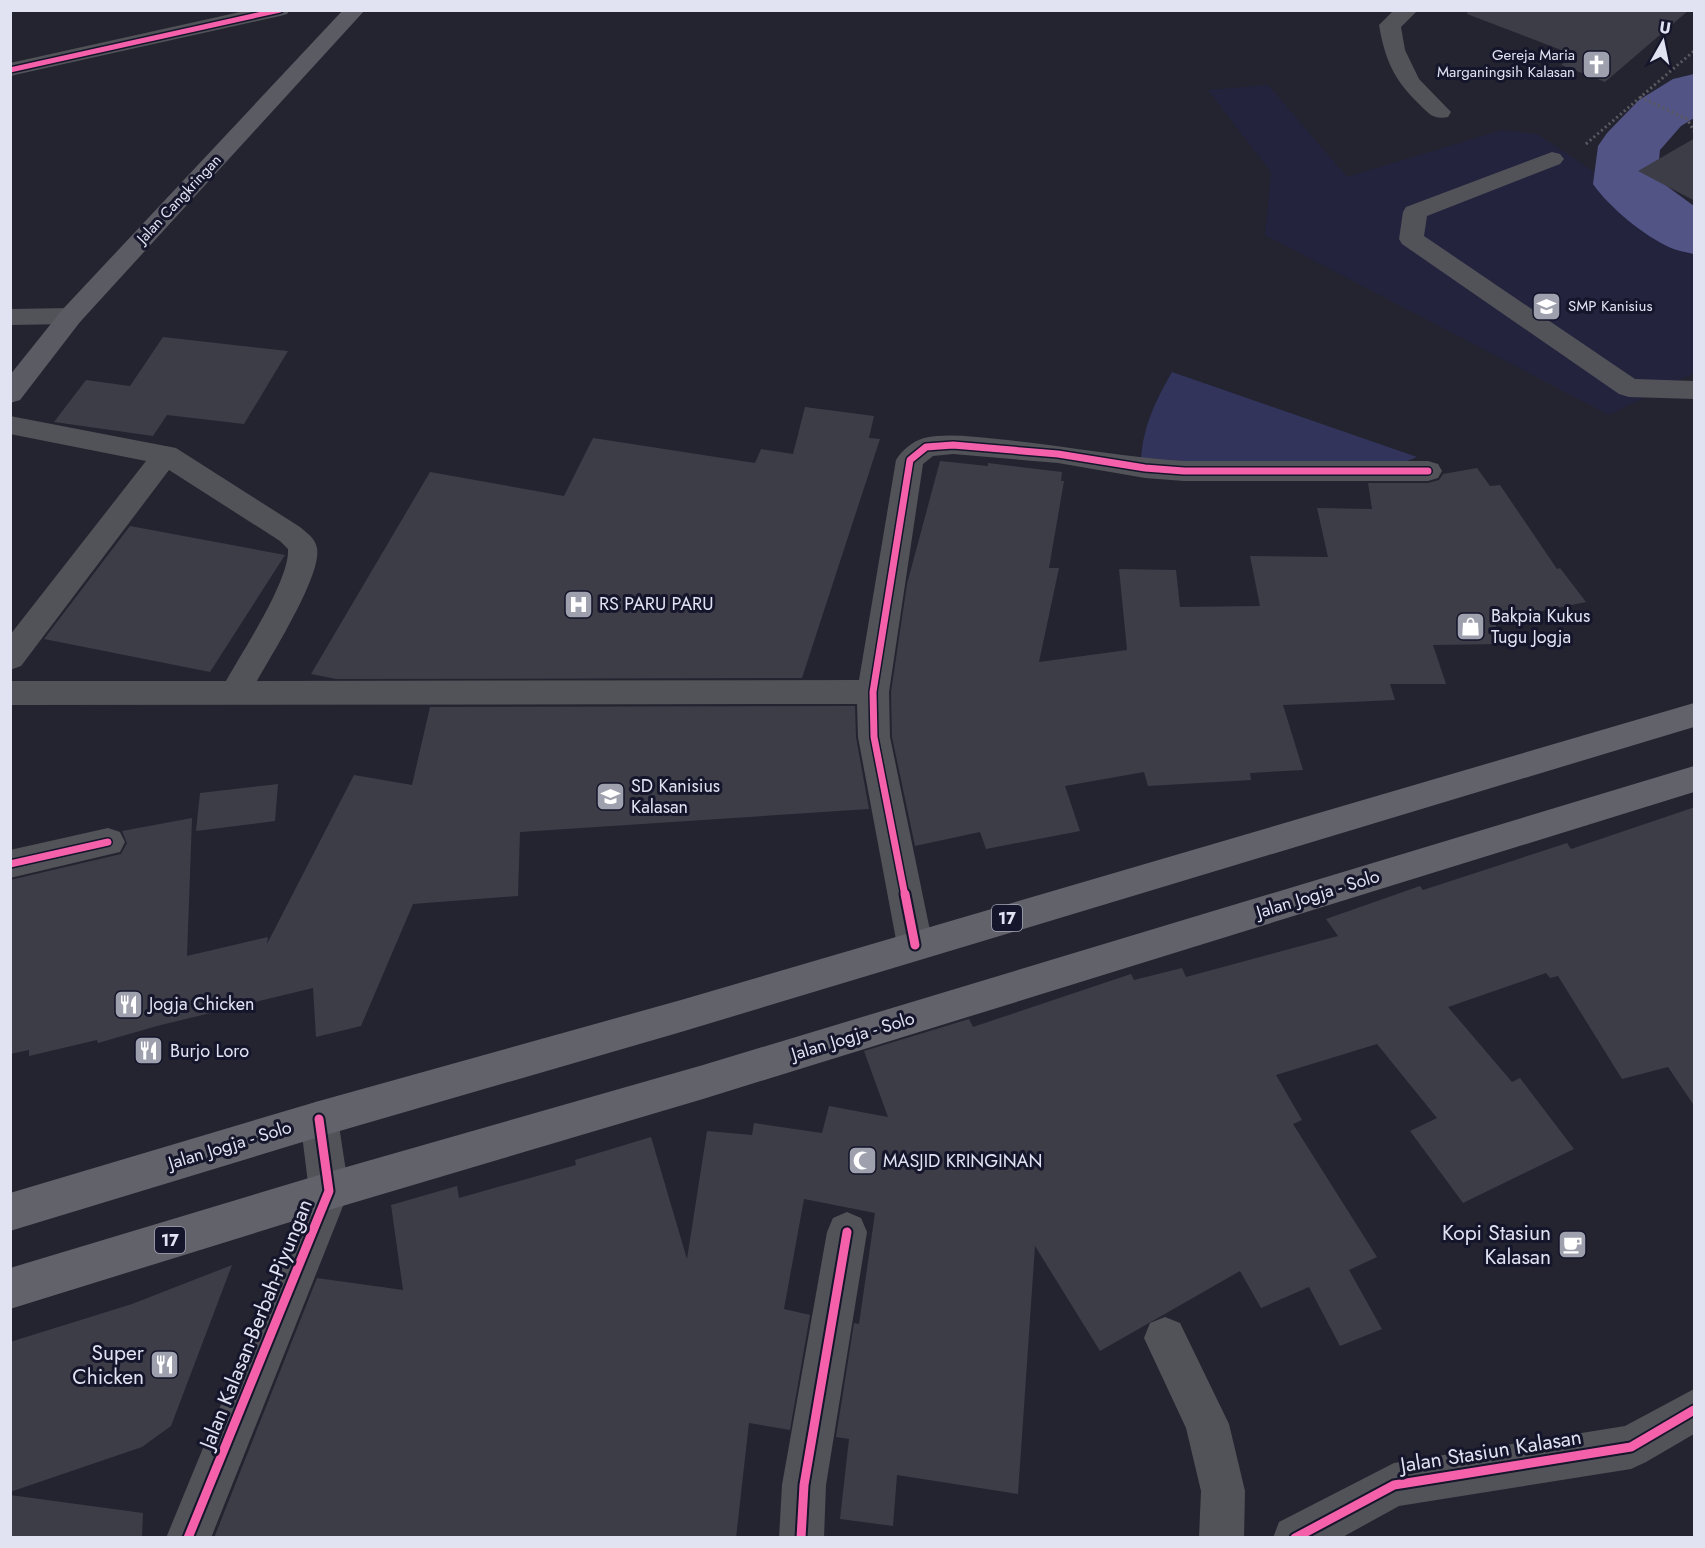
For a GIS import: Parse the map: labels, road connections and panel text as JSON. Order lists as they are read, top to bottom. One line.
{"streets":{"highway":["Jalan Jogja - Solo","17"],"main road":["Jalan Cangkringan"],"street":["Jalan Kalasan-Berbah-Piyungan","Jalan Stasiun Kalasan"]},"crossings":[["Jalan Jogja - Solo","Jalan Kalasan-Berbah-Piyungan"]],"places":{"church":["Gereja Maria Marganingsih Kalasan"],"school or university":["SMP Kanisius","SD Kanisius Kalasan"],"hospital":["RS PARU PARU"],"shop":["Bakpia Kukus Tugu Jogja"],"restaurant":["Jogja Chicken","Burjo Loro","Super Chicken"],"mosque":["MASJID KRINGINAN"],"cafe":["Kopi Stasiun Kalasan"]},"north":"top"}
